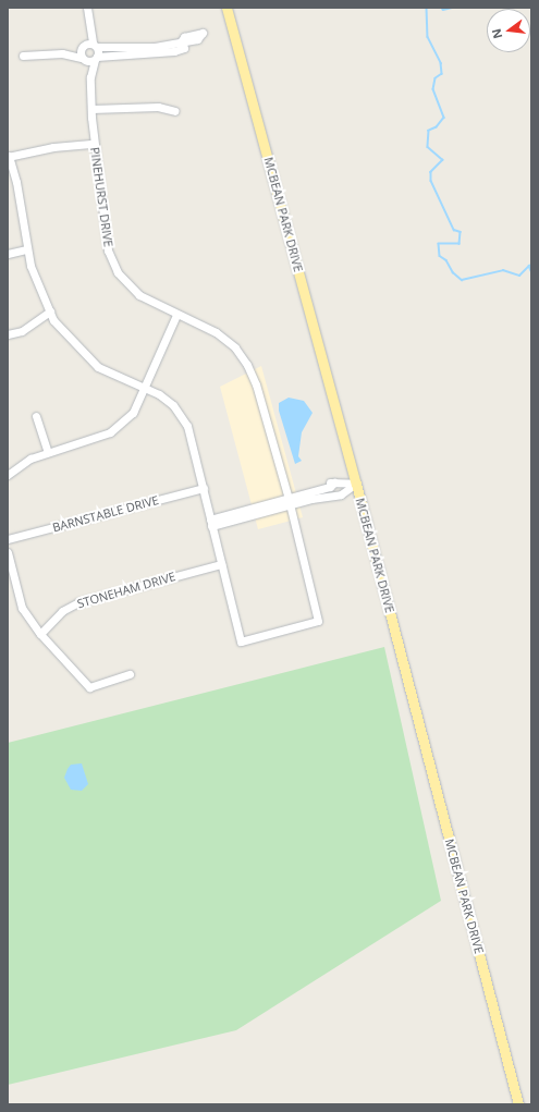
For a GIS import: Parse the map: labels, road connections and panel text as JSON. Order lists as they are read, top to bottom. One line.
{"streets":{"main road":["MCBEAN PARK DRIVE"],"street":["PINEHURST DRIVE","BARNSTABLE DRIVE","STONEHAM DRIVE"]},"crossings":[["PINEHURST DRIVE","STONEHAM DRIVE"]],"north":"left"}
